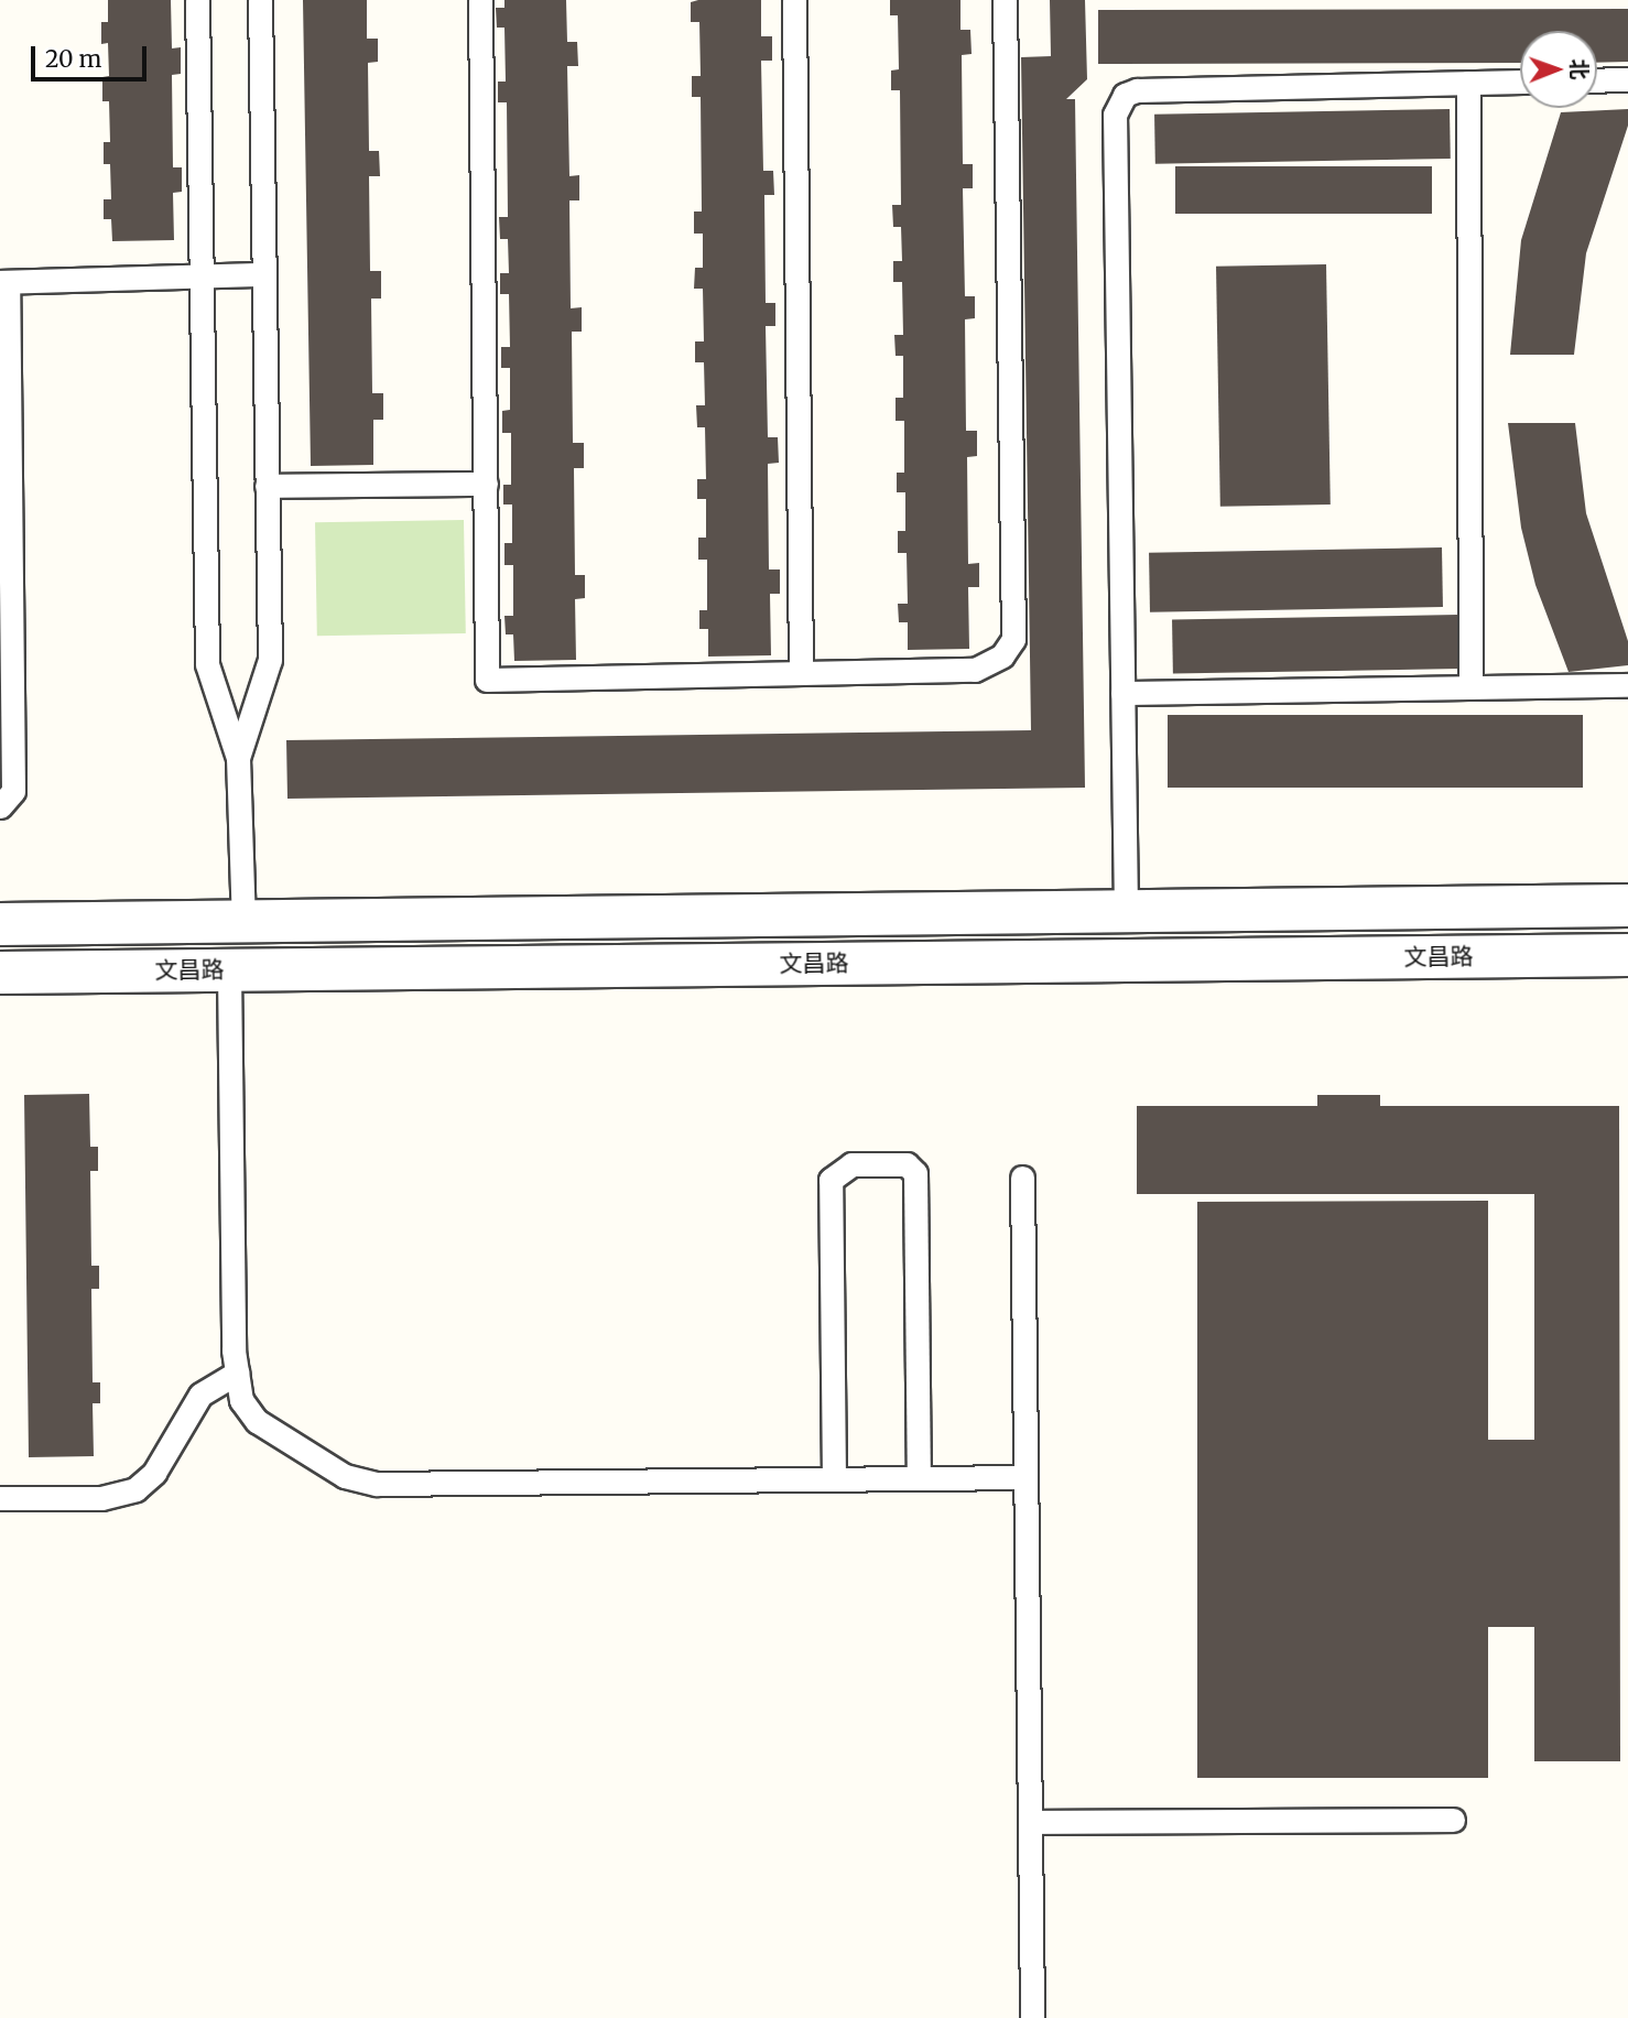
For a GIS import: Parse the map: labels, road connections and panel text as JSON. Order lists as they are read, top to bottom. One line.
{"streets":{"street":["文昌路"]},"scale_bar":"20 m","north":"right"}
